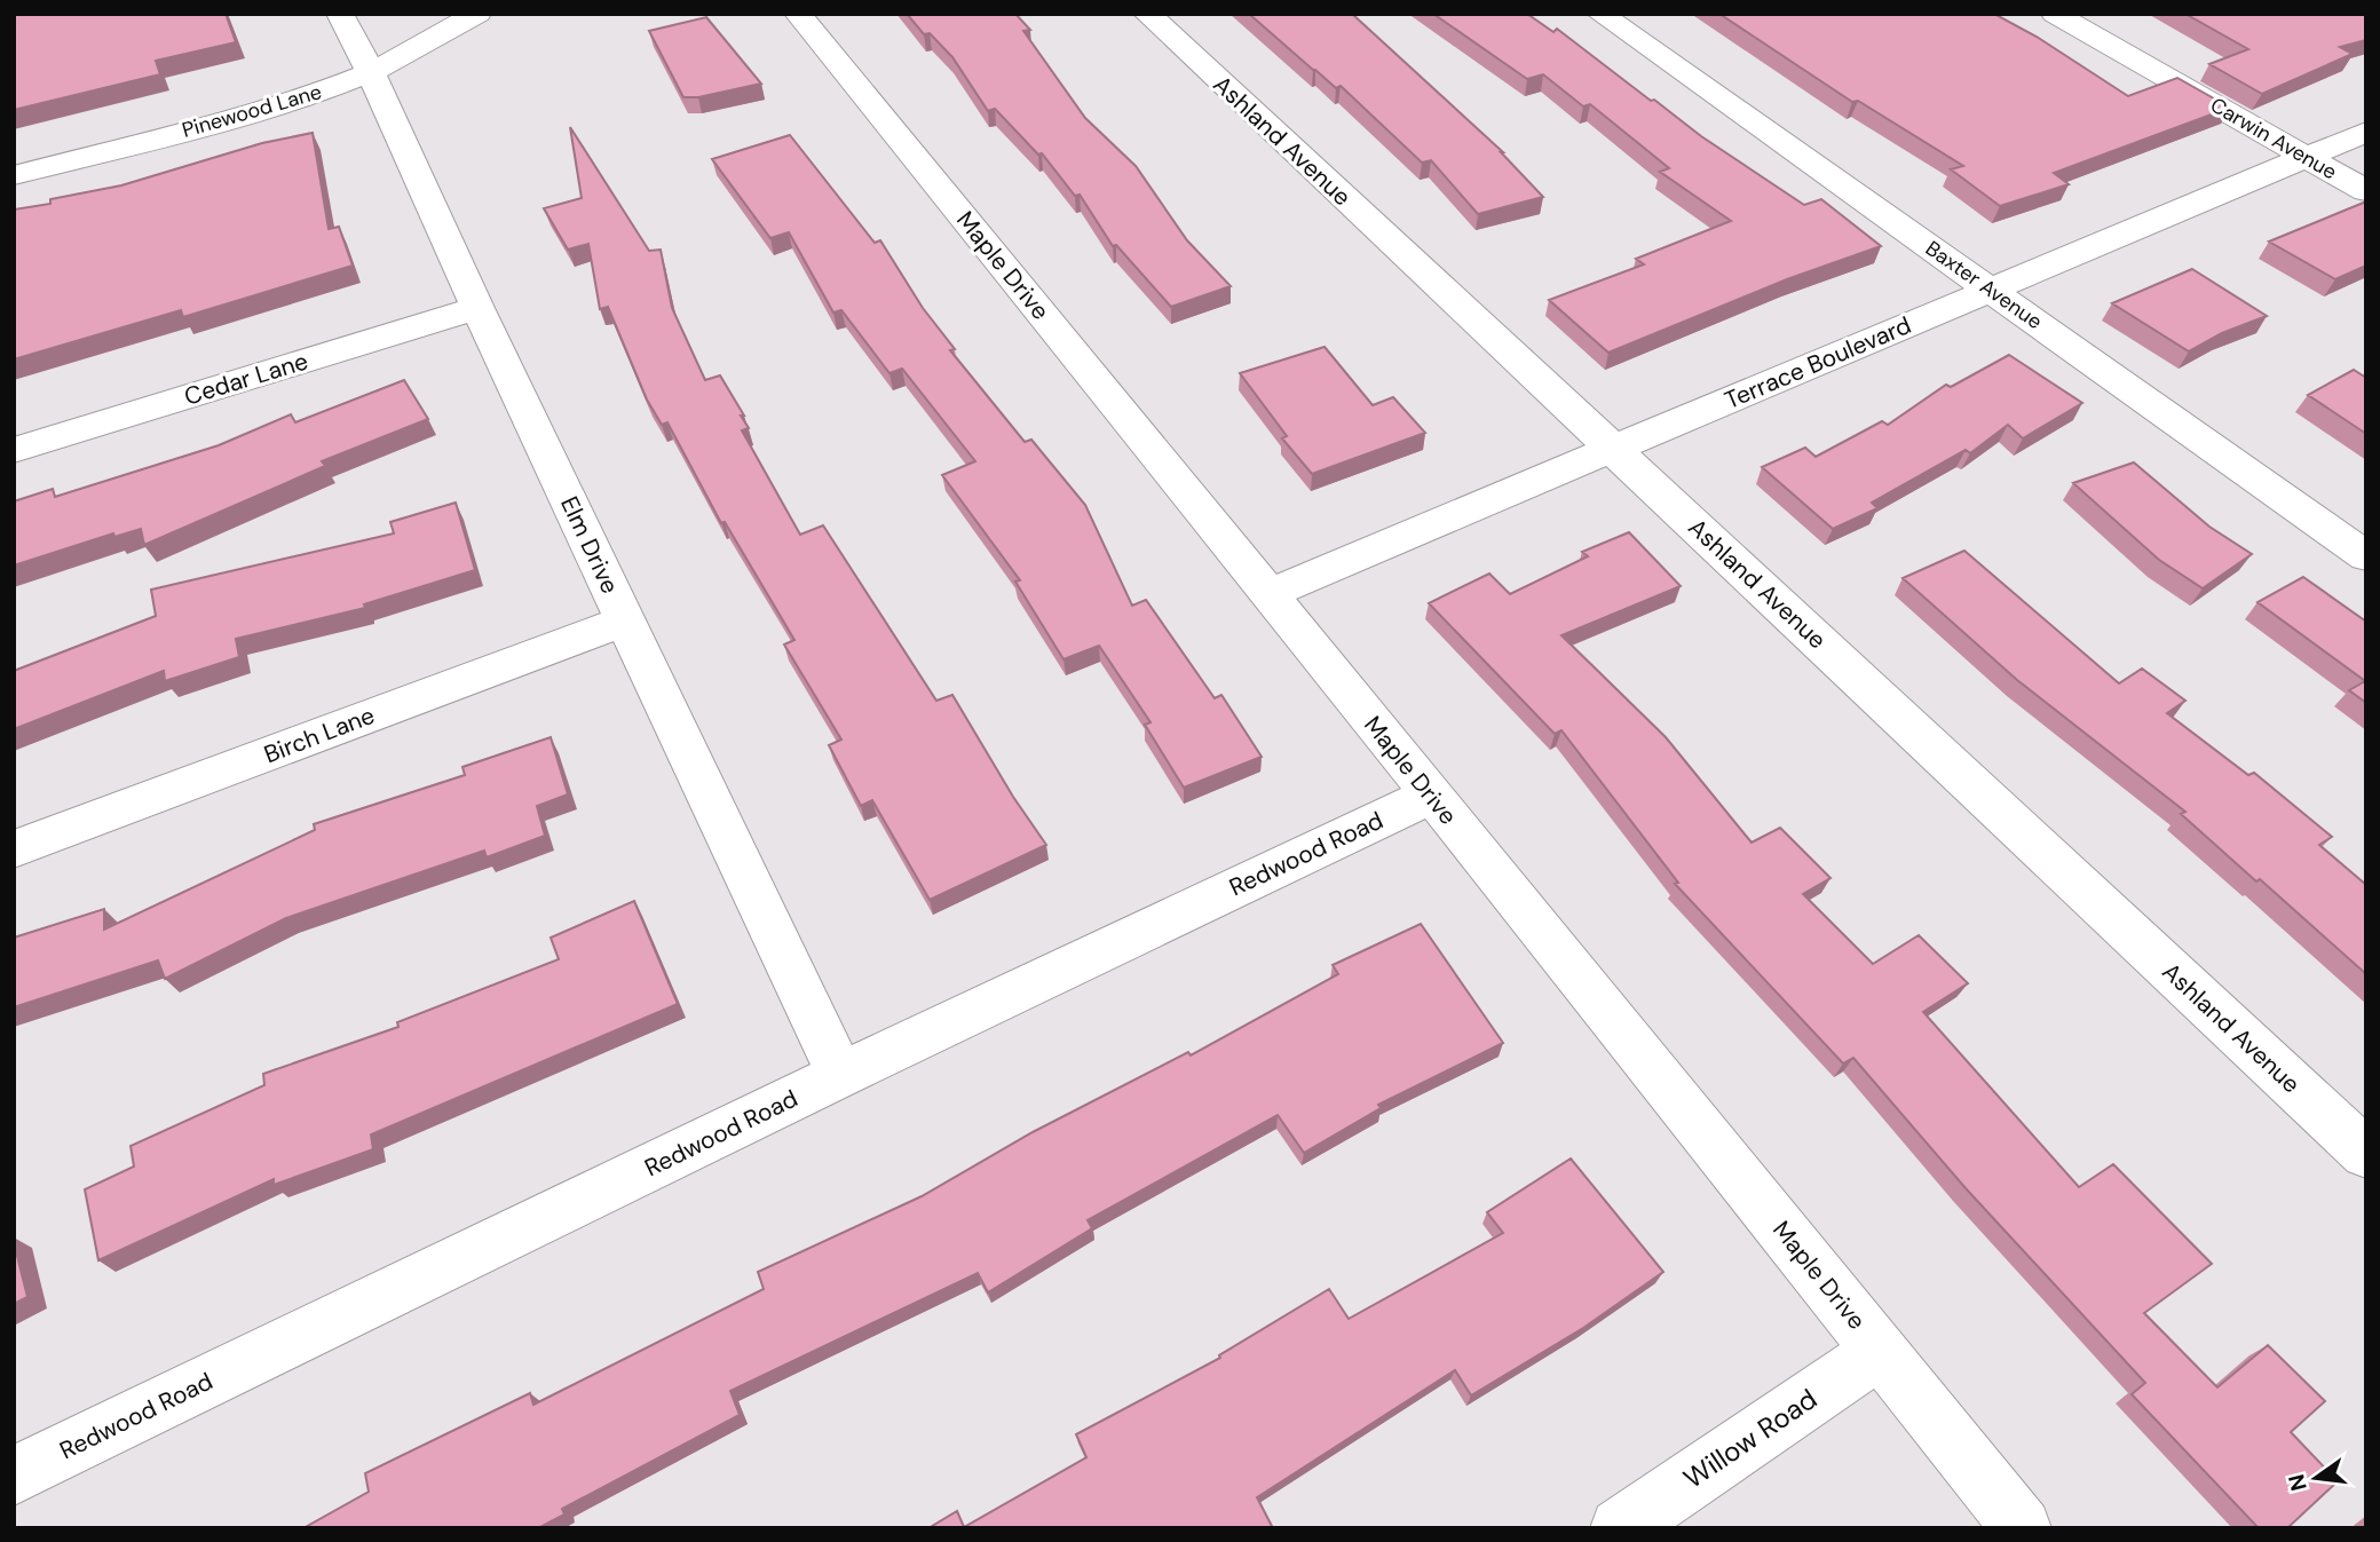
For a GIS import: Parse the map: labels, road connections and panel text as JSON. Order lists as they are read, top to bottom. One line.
{"streets":{"street":["Pinewood Lane","Carwin Avenue","Ashland Avenue","Maple Drive","Baxter Avenue","Terrace Boulevard","Cedar Lane","Elm Drive","Birch Lane","Redwood Road","Willow Road"]},"crossings":[["Pinewood Lane","Elm Drive"],["Carwin Avenue","Terrace Boulevard"],["Ashland Avenue","Terrace Boulevard"],["Maple Drive","Terrace Boulevard"],["Maple Drive","Redwood Road"],["Maple Drive","Willow Road"],["Baxter Avenue","Terrace Boulevard"],["Cedar Lane","Elm Drive"],["Elm Drive","Birch Lane"],["Elm Drive","Redwood Road"]],"north":"left"}
